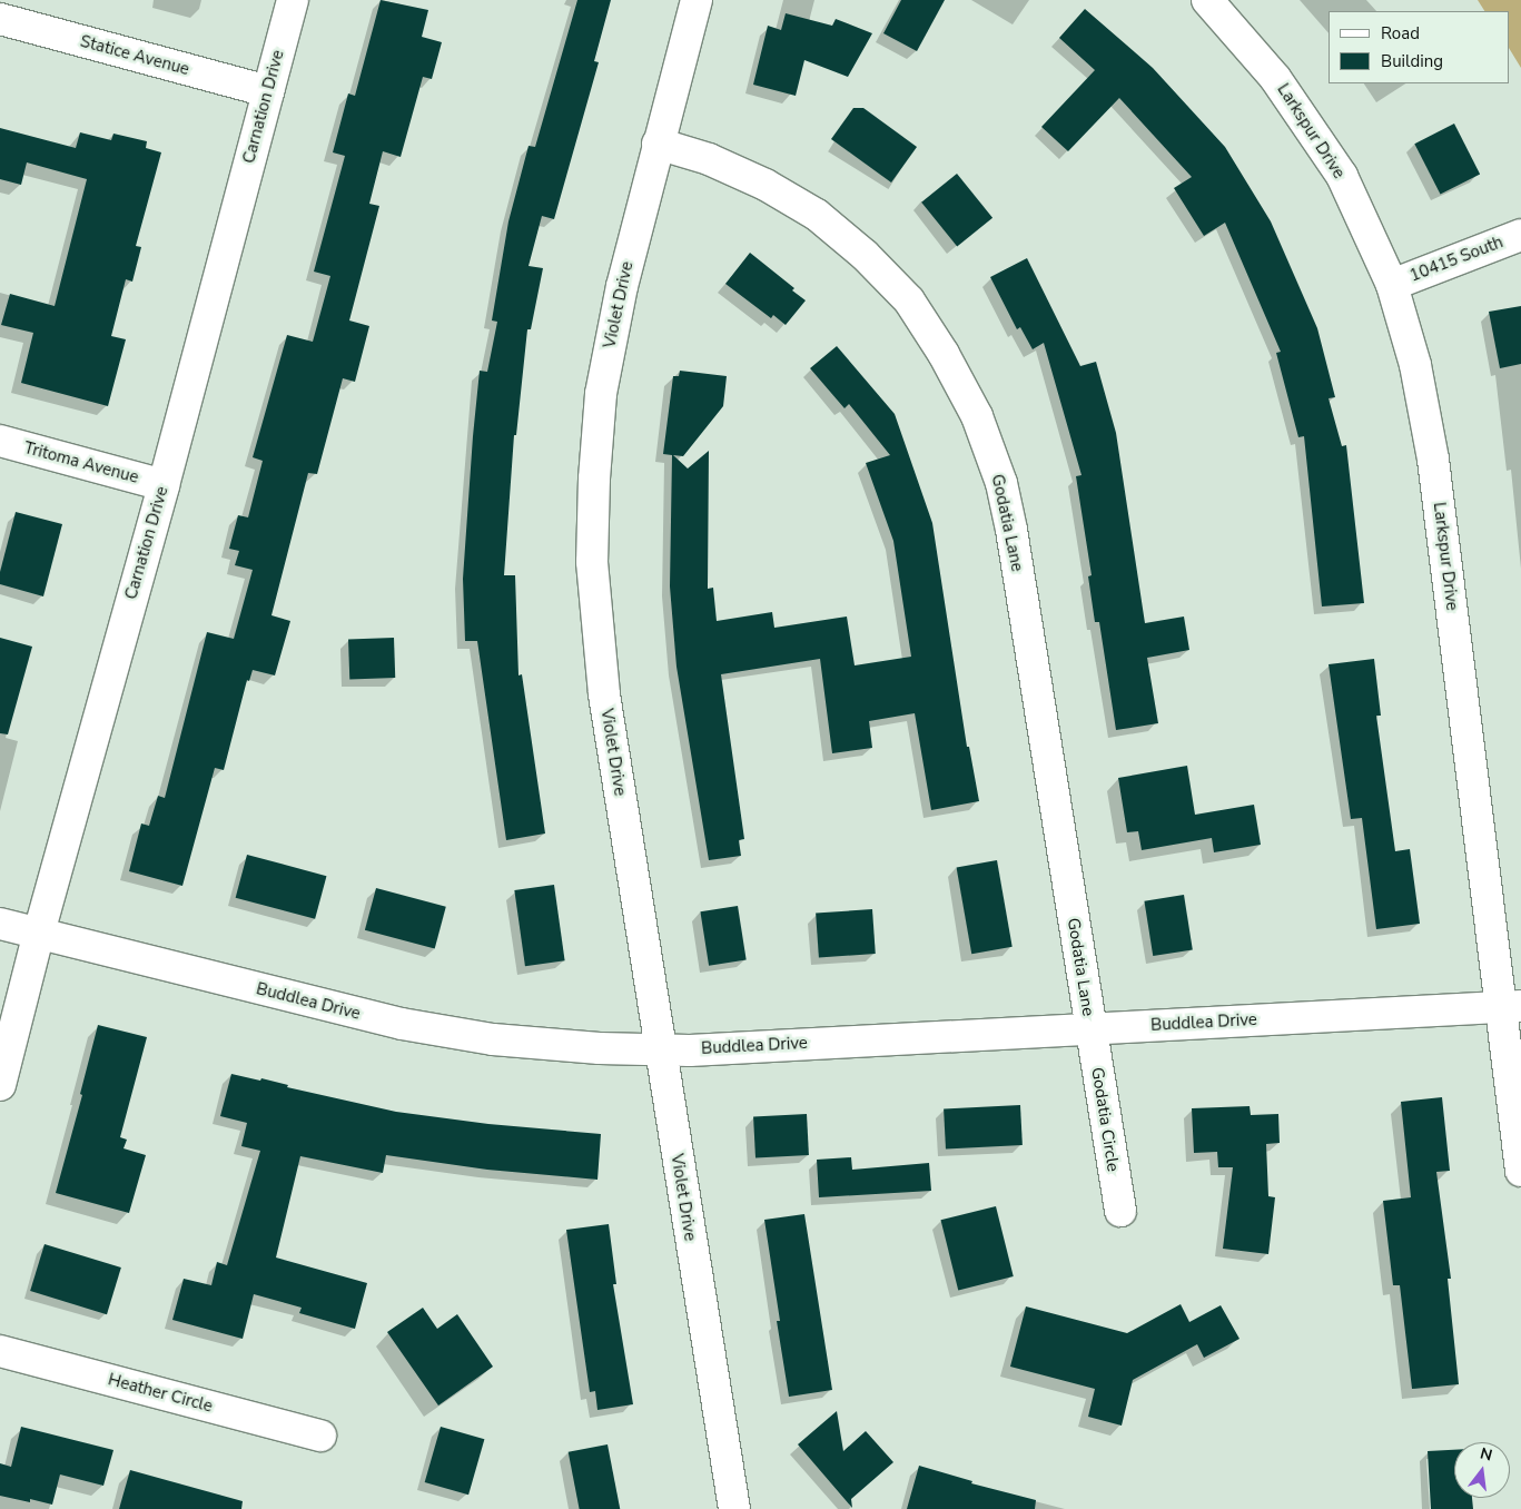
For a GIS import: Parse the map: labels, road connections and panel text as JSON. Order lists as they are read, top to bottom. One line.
{"streets":{"street":["Statice Avenue","Carnation Drive","Larkspur Drive","10415 South","Violet Drive","Tritoma Avenue","Godatia Lane","Buddlea Drive","Godatia Circle","Heather Circle"]},"crossings":[["Statice Avenue","Carnation Drive"],["Carnation Drive","Tritoma Avenue"],["Carnation Drive","Buddlea Drive"],["Larkspur Drive","10415 South"],["Larkspur Drive","Buddlea Drive"],["Violet Drive","Godatia Lane"],["Violet Drive","Buddlea Drive"],["Godatia Lane","Buddlea Drive"],["Godatia Lane","Godatia Circle"],["Buddlea Drive","Godatia Circle"]],"legend":["Road","Building"],"north":"top"}
